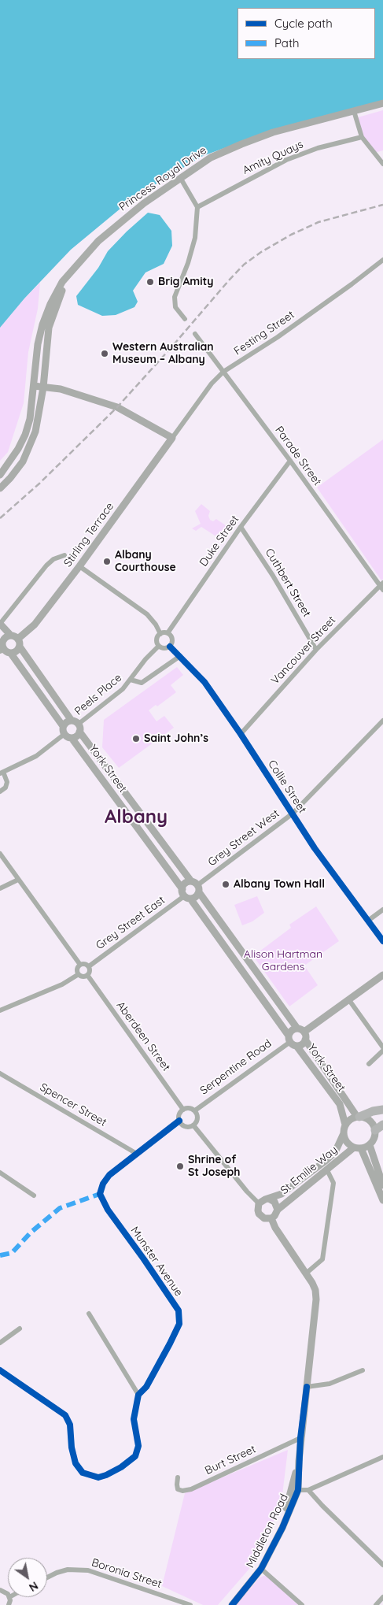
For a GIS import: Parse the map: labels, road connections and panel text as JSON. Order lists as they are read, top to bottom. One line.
{"streets":{"main road":["Princess Royal Drive","Stirling Terrace","York Street","St Emilie Way","Middleton Road"],"street":["Amity Quays","Festing Street","Parade Street","Duke Street","Cuthbert Street","Vancouver Street","Peels Place","Collie Street","Grey Street West","Grey Street East","Aberdeen Street","Serpentine Road","Spencer Street","Munster Avenue","Burt Street","Boronia Street"]},"crossings":[["Festing Street","Parade Street"],["Festing Street","Stirling Terrace"],["Parade Street","Duke Street"],["Parade Street","Vancouver Street"],["Duke Street","Cuthbert Street"],["Duke Street","Peels Place"],["Duke Street","Collie Street"],["Cuthbert Street","Vancouver Street"],["Vancouver Street","Collie Street"],["Peels Place","York Street"],["Peels Place","Collie Street"],["York Street","Grey Street West"],["York Street","Grey Street East"],["York Street","Serpentine Road"],["York Street","St Emilie Way"],["Collie Street","Grey Street West"],["Grey Street East","Aberdeen Street"],["Aberdeen Street","Serpentine Road"],["Spencer Street","Munster Avenue"],["St Emilie Way","Middleton Road"],["Burt Street","Middleton Road"]],"districts":["Albany"],"parks":["Alison Hartman Gardens"],"places":["Brig Amity","Western Australian Museum – Albany","Albany Courthouse","Saint John’s","Albany Town Hall","Shrine of St Joseph"],"legend":["Cycle path","Path"],"north":"bottom right"}
